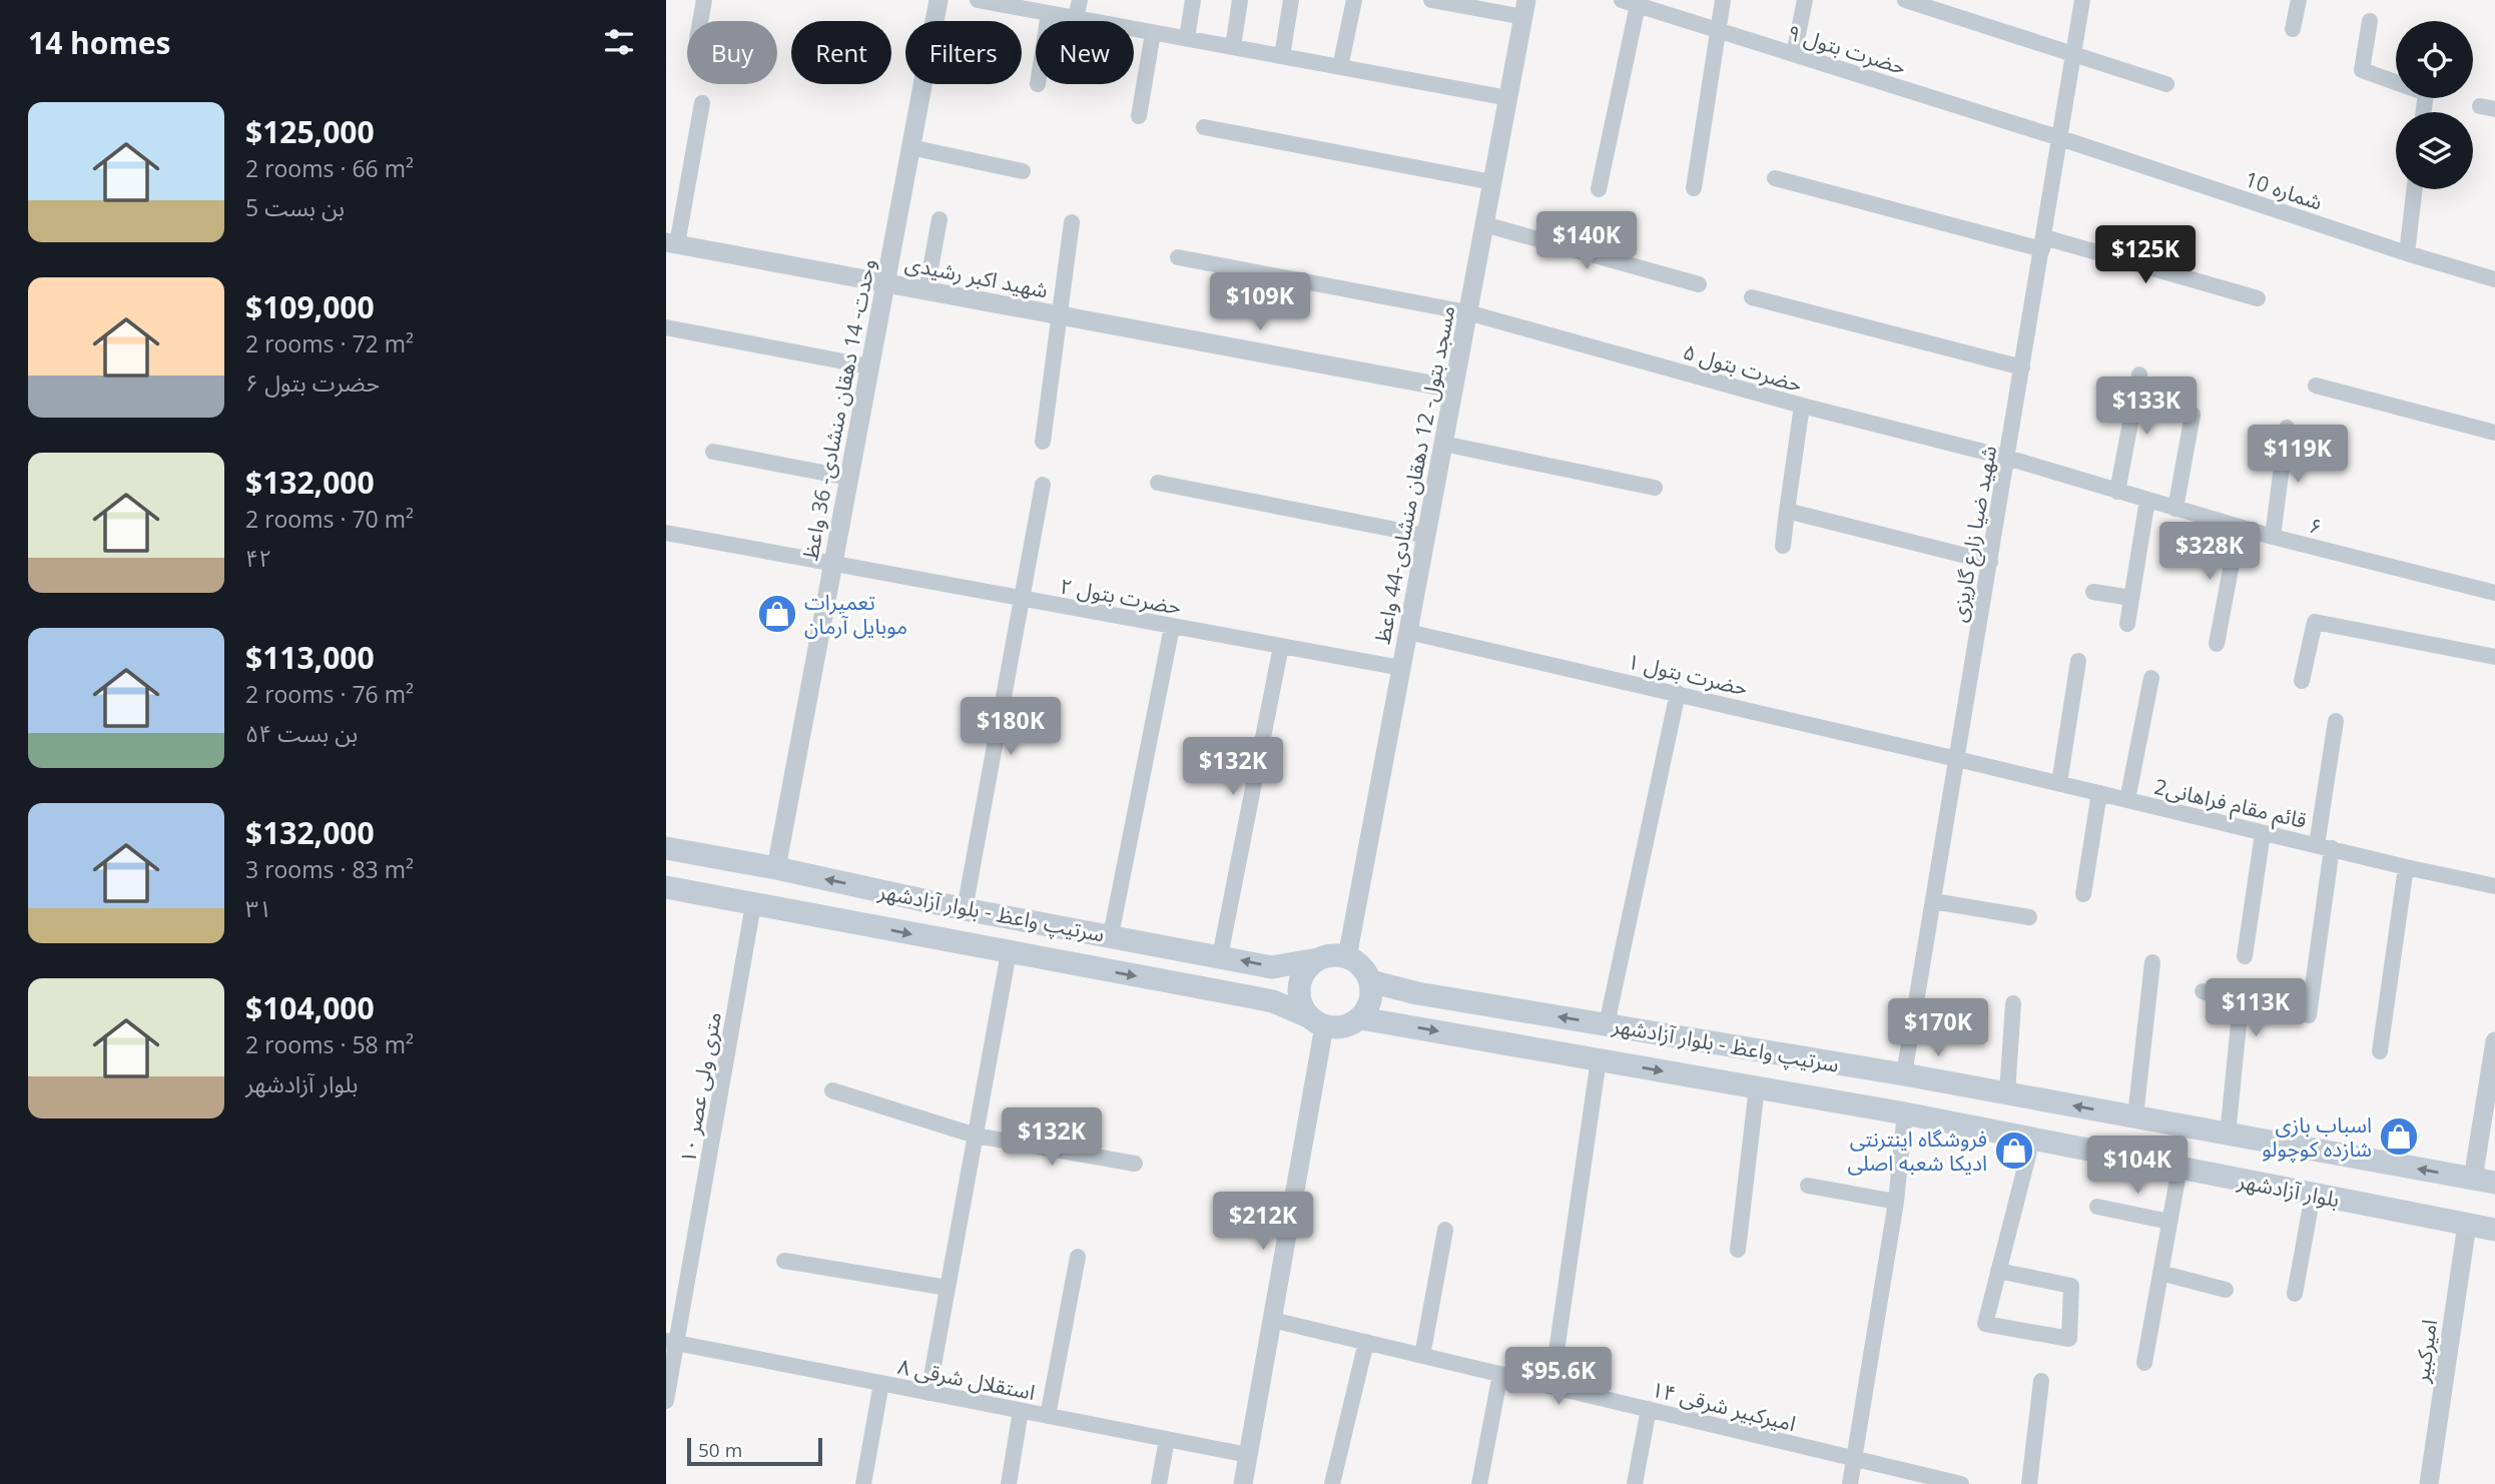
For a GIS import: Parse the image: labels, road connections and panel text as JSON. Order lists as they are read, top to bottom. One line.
{"streets":{"main road":["سرتیپ واعظ - بلوار آزادشهر","بلوار آزادشهر"],"street":["حضرت بتول ۹","شماره 10","شهید اکبر رشیدی","حضرت بتول ۵","وحدت- 14 دهقان منشادی- 36 واعظ","مسجد بتول- 12 دهقان منشادی-44 واعظ","۶","شهید ضیا زارع گاریزی","حضرت بتول ۲","حضرت بتول ۱","2قائم مقام فراهانی","۱۰ متری ولی عصر","امیرکبیر","استقلال شرقی ۸","۱۴ امیرکبیر شرقی"]},"crossings":[["حضرت بتول ۹","شماره 10"],["حضرت بتول ۹","شهید ضیا زارع گاریزی"],["شماره 10","شهید ضیا زارع گاریزی"],["شهید اکبر رشیدی","وحدت- 14 دهقان منشادی- 36 واعظ"],["شهید اکبر رشیدی","مسجد بتول- 12 دهقان منشادی-44 واعظ"],["حضرت بتول ۵","مسجد بتول- 12 دهقان منشادی-44 واعظ"],["حضرت بتول ۵","۶"],["حضرت بتول ۵","شهید ضیا زارع گاریزی"],["وحدت- 14 دهقان منشادی- 36 واعظ","حضرت بتول ۲"],["وحدت- 14 دهقان منشادی- 36 واعظ","سرتیپ واعظ - بلوار آزادشهر"],["مسجد بتول- 12 دهقان منشادی-44 واعظ","حضرت بتول ۲"],["مسجد بتول- 12 دهقان منشادی-44 واعظ","حضرت بتول ۱"],["مسجد بتول- 12 دهقان منشادی-44 واعظ","سرتیپ واعظ - بلوار آزادشهر"],["۶","شهید ضیا زارع گاریزی"],["شهید ضیا زارع گاریزی","حضرت بتول ۱"],["شهید ضیا زارع گاریزی","2قائم مقام فراهانی"],["شهید ضیا زارع گاریزی","سرتیپ واعظ - بلوار آزادشهر"],["حضرت بتول ۱","2قائم مقام فراهانی"],["سرتیپ واعظ - بلوار آزادشهر","۱۰ متری ولی عصر"],["سرتیپ واعظ - بلوار آزادشهر","بلوار آزادشهر"],["۱۰ متری ولی عصر","استقلال شرقی ۸"],["بلوار آزادشهر","امیرکبیر"]],"places":{"shop":["تعمیرات موبایل آرمان","اسباب بازی شازده کوچولو","فروشگاه اینترنتی ادیکا شعبه اصلی"]},"scale_bar":"50 m","page":{"heading":"14 homes","chip":["Buy","Rent","Filters","New"],"list":[{"name":"$125,000","note":"2 rooms · 66 m² · بن بست 5"},{"name":"$109,000","note":"2 rooms · 72 m² · حضرت بتول ۶"},{"name":"$132,000","note":"2 rooms · 70 m² · ۴۲"},{"name":"$113,000","note":"2 rooms · 76 m² · بن بست ۵۴"},{"name":"$132,000","note":"3 rooms · 83 m² · ۳۱"},{"name":"$104,000","note":"2 rooms · 58 m² · بلوار آزادشهر"}],"price":["$140K","$125K","$109K","$133K","$119K","$328K","$180K","$132K","$113K","$170K","$132K","$104K","$212K","$95.6K"],"scale":"50 m"}}
